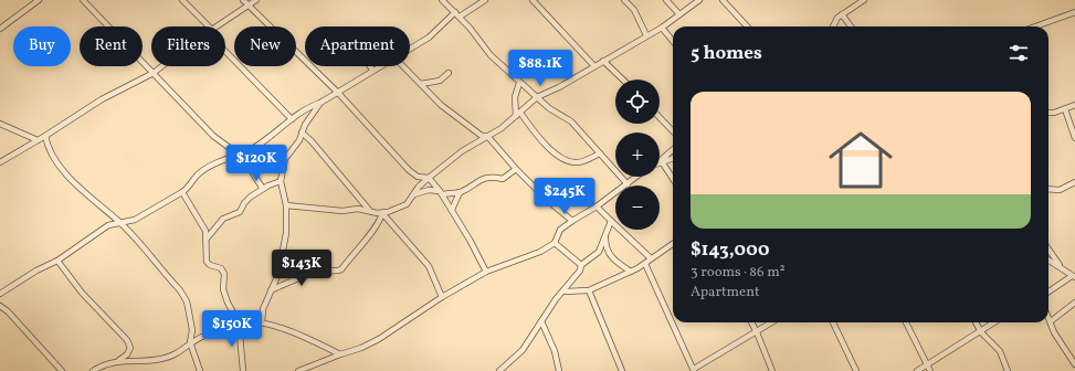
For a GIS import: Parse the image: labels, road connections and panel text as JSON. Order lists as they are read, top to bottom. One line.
{"page":{"chip":["Buy","Rent","Filters","New","Apartment"],"heading":"5 homes","price":["$88.1K","$120K","$245K","$143K","$150K"],"map_buttons":["+","−"],"list":[{"name":"$143,000","note":"3 rooms · 86 m² · Apartment"}]}}
